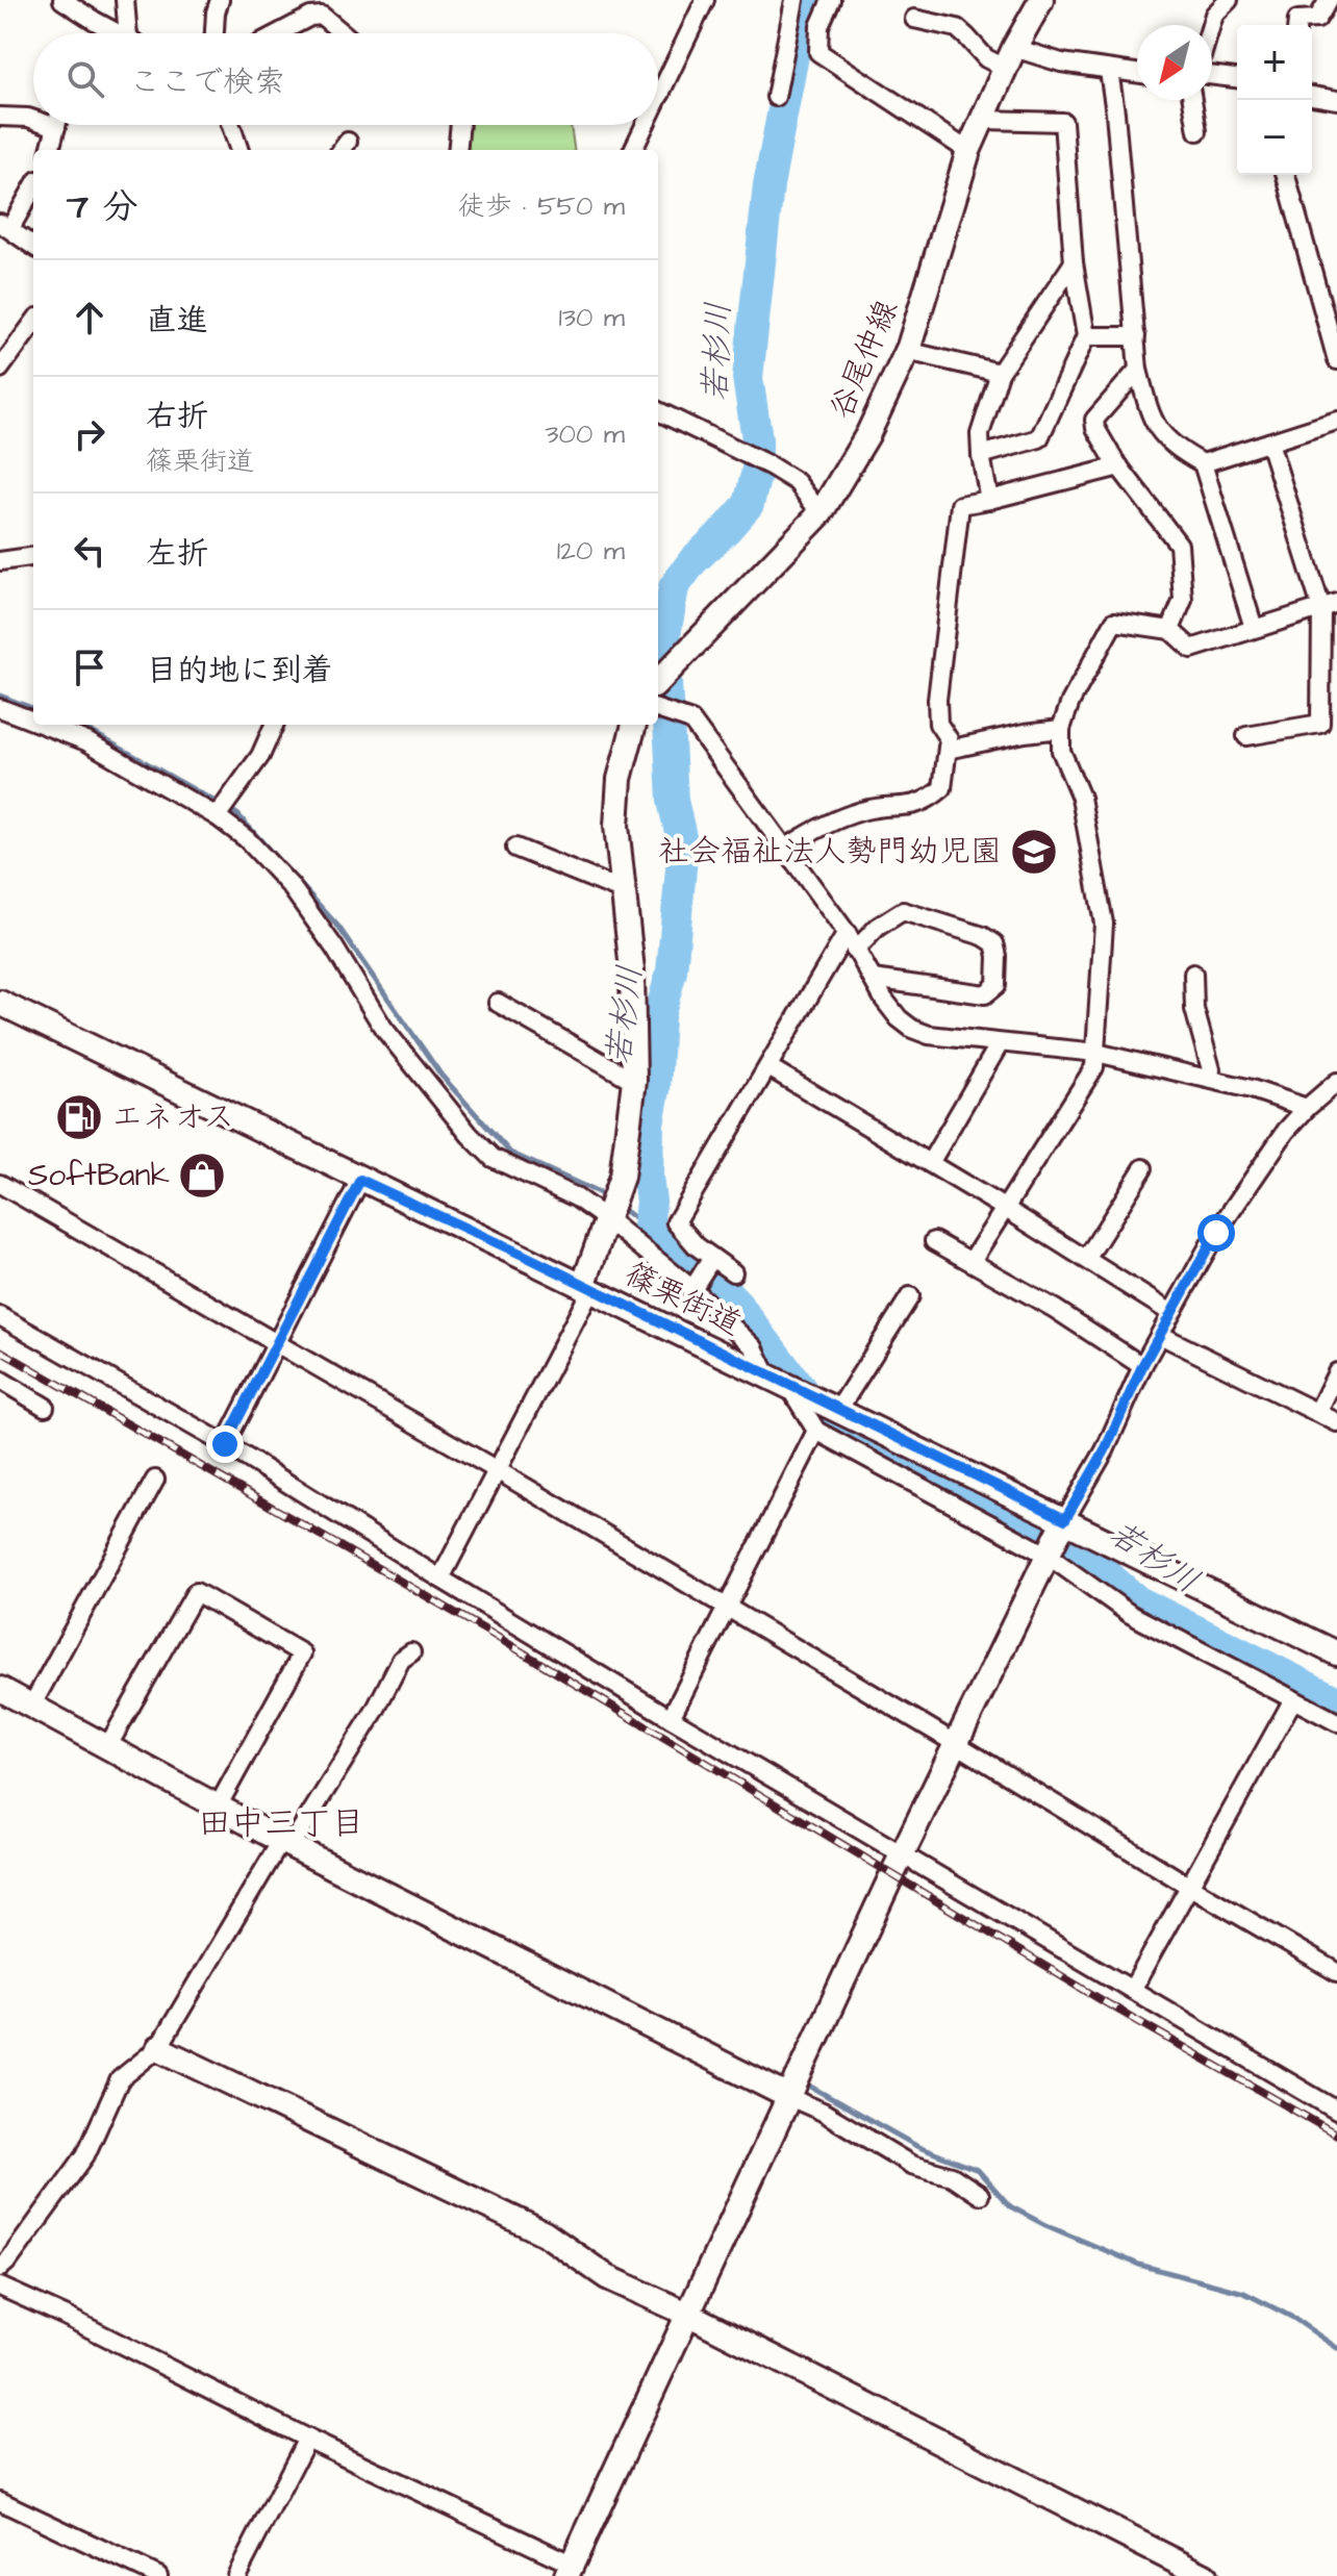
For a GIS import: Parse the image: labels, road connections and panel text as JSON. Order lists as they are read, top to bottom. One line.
{"streets":{"street":["谷尾仲線","篠栗街道"]},"districts":["田中三丁目"],"water":["若杉川"],"places":{"school or university":["社会福祉法人勢門幼児園"],"fuel station":["エネオス"],"shop":["SoftBank"]},"north":"bottom left","page":{"map_buttons":["+","−"],"search":"ここで検索","heading":["7 分","徒歩 · 550 m"],"list":[["直進","130 m"],["右折","篠栗街道","300 m"],["左折","120 m"],"目的地に到着"]}}
